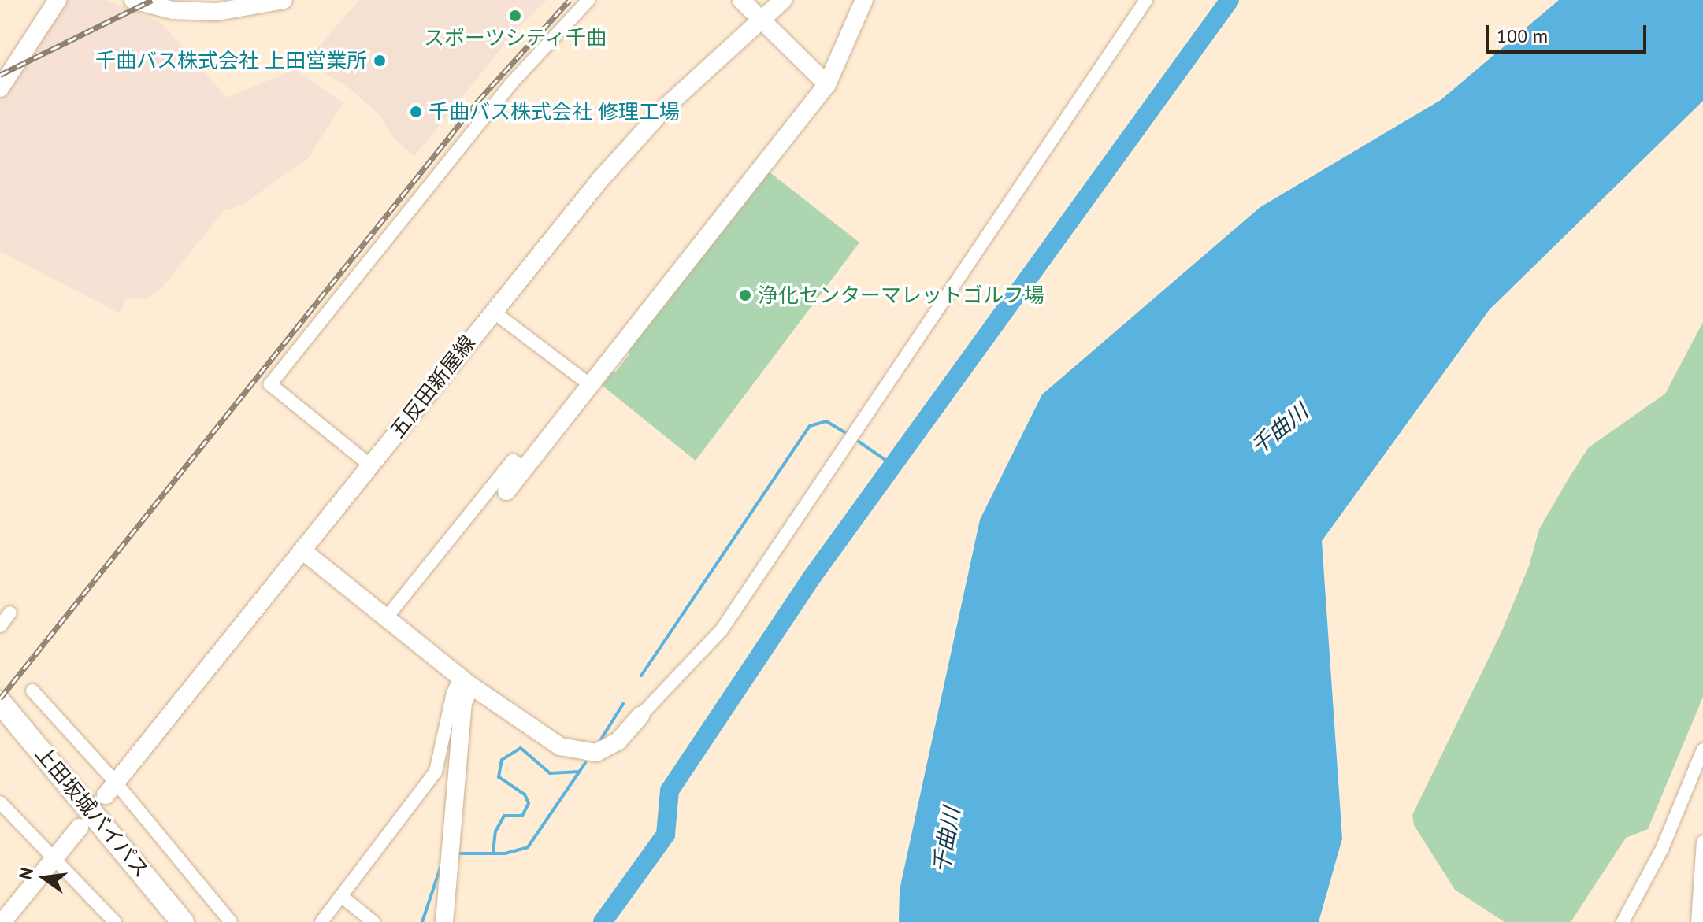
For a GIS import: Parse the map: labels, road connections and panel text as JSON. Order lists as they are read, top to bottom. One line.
{"streets":{"highway":["上田坂城バイパス"],"street":["五反田新屋線"]},"water":["千曲川"],"places":["スポーツシティ千曲","千曲バス株式会社 上田営業所","千曲バス株式会社 修理工場","浄化センターマレットゴルフ場"],"scale_bar":"100 m","north":"left"}
